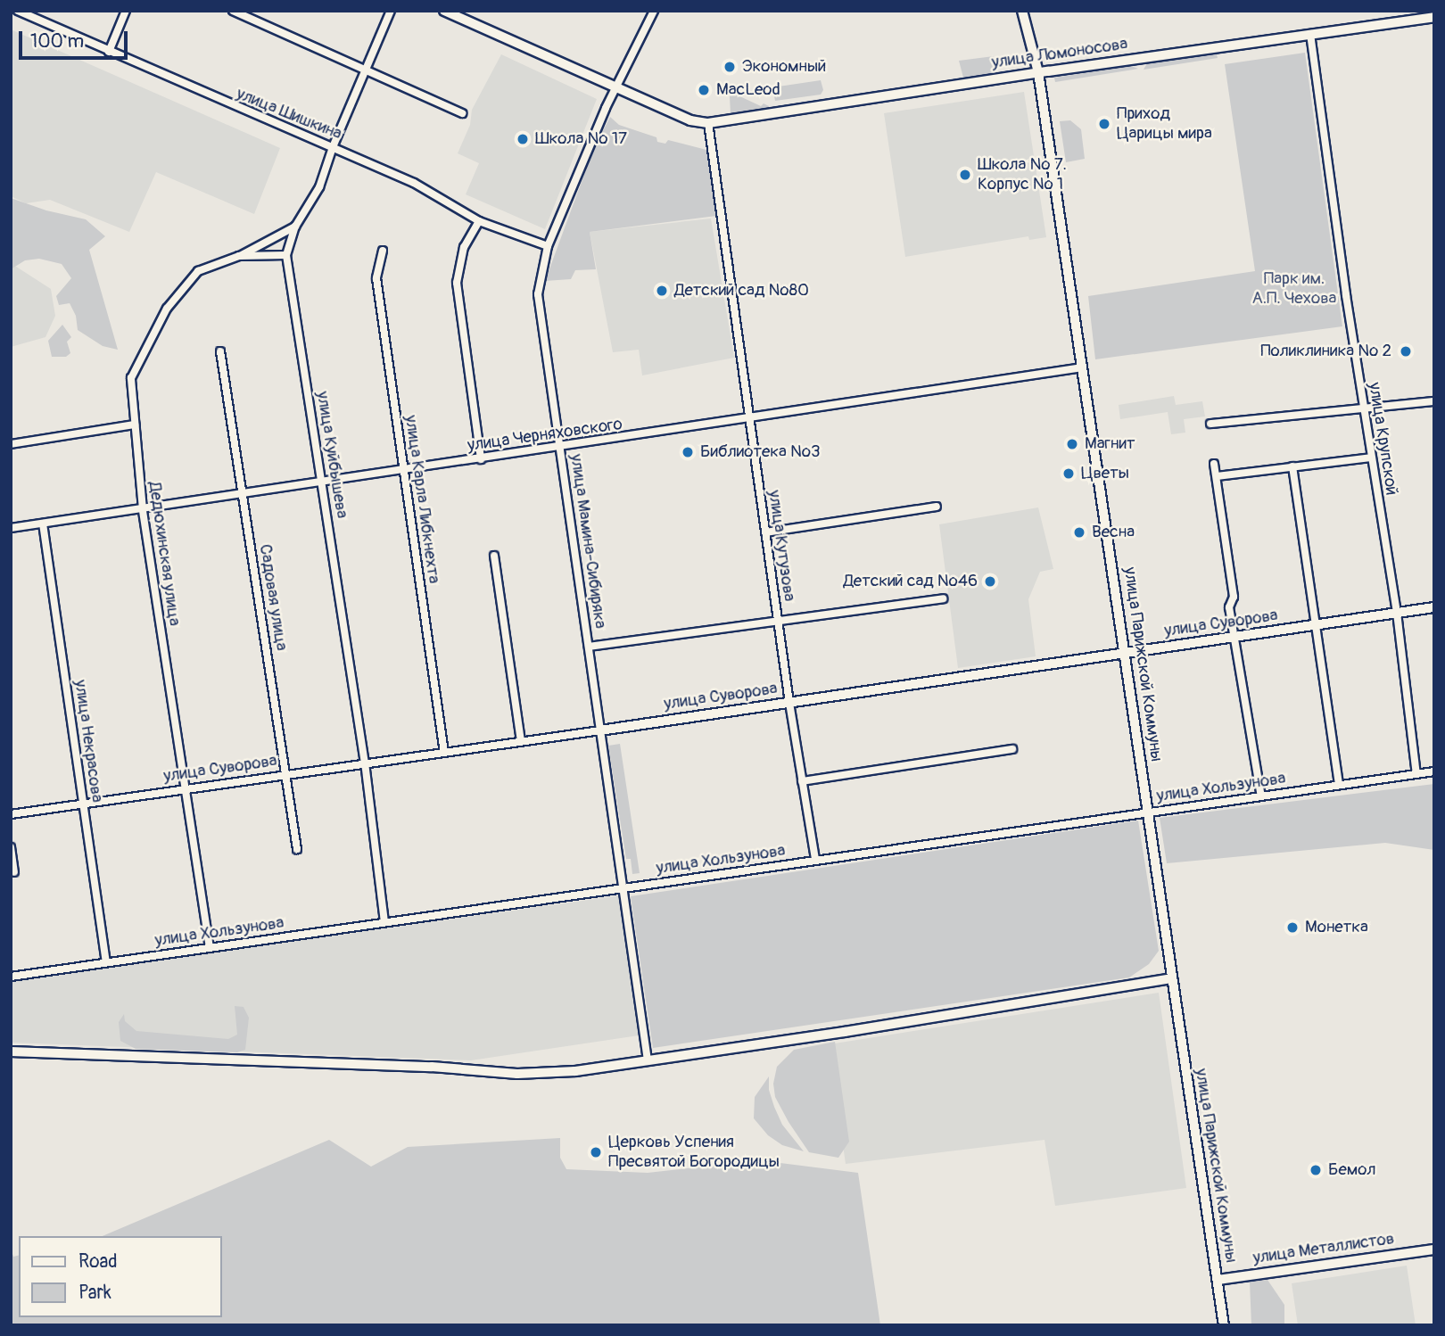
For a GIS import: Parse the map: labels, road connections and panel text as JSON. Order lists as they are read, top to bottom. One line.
{"streets":{"main road":["улица Ломоносова","улица Суворова","улица Парижской Коммуны","улица Металлистов"],"street":["улица Шишкина","улица Черняховского","улица Крупской","улица Куйбышева","улица Карла Либкнехта","улица Мамина-Сибиряка","улица Кутузова","Дедюхинская улица","Садовая улица","улица Некрасова","улица Хользунова"]},"crossings":[["улица Ломоносова","улица Крупской"],["улица Ломоносова","улица Мамина-Сибиряка"],["улица Ломоносова","улица Кутузова"],["улица Ломоносова","улица Парижской Коммуны"],["улица Шишкина","улица Куйбышева"],["улица Шишкина","улица Мамина-Сибиряка"],["улица Черняховского","улица Куйбышева"],["улица Черняховского","улица Карла Либкнехта"],["улица Черняховского","улица Мамина-Сибиряка"],["улица Черняховского","улица Кутузова"],["улица Черняховского","Дедюхинская улица"],["улица Черняховского","Садовая улица"],["улица Черняховского","улица Парижской Коммуны"],["улица Черняховского","улица Некрасова"],["улица Крупской","улица Суворова"],["улица Крупской","улица Хользунова"],["улица Куйбышева","Дедюхинская улица"],["улица Куйбышева","улица Суворова"],["улица Куйбышева","улица Хользунова"],["улица Карла Либкнехта","улица Суворова"],["улица Мамина-Сибиряка","улица Суворова"],["улица Мамина-Сибиряка","улица Хользунова"],["улица Кутузова","улица Суворова"],["улица Кутузова","улица Хользунова"],["Дедюхинская улица","улица Суворова"],["Дедюхинская улица","улица Хользунова"],["Садовая улица","улица Суворова"],["улица Суворова","улица Парижской Коммуны"],["улица Суворова","улица Некрасова"],["улица Парижской Коммуны","улица Хользунова"],["улица Парижской Коммуны","улица Металлистов"],["улица Некрасова","улица Хользунова"]],"parks":["Парк им. А.П. Чехова"],"places":["Экономный","MacLeod","Приход Царицы мира","Школа № 17","Школа № 7. Корпус № 1","Детский сад №80","Поликлиника № 2","Магнит","Библиотека №3","Цветы","Весна","Детский сад №46","Монетка","Церковь Успения Пресвятой Богородицы","Бемол"],"legend":["Road","Park"],"scale_bar":"100 m"}
